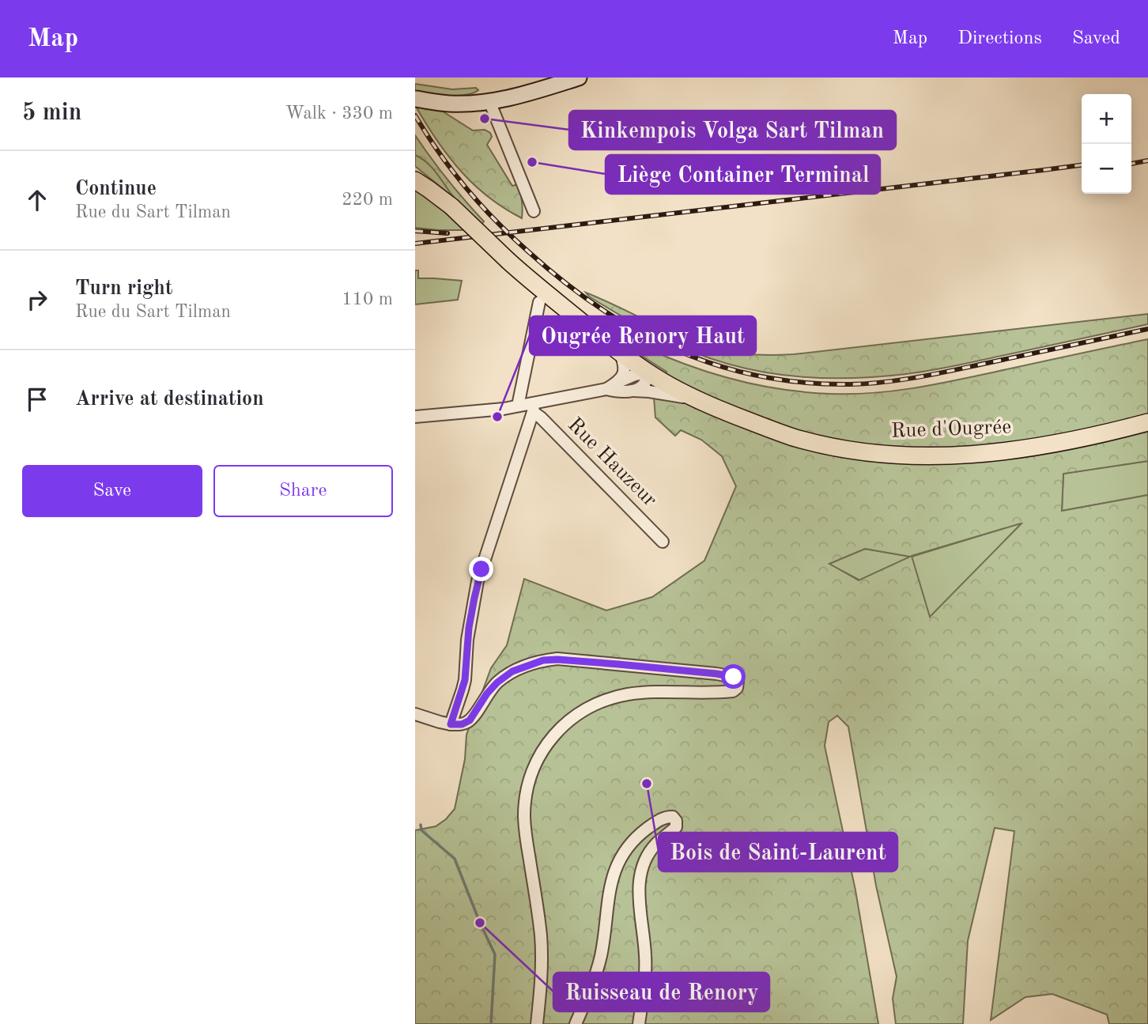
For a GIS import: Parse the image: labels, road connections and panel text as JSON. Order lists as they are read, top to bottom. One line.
{"streets":{"main road":["Rue d'Ougrée"],"street":["Rue Hauzeur"]},"crossings":[["Rue d'Ougrée","Rue Hauzeur"]],"places":["Kinkempois Volga Sart Tilman","Liège Container Terminal","Ougrée Renory Haut","Bois de Saint-Laurent","Ruisseau de Renory"],"page":{"header":"Map","nav":["Map","Directions","Saved"],"heading":["5 min","Walk · 330 m"],"map_buttons":["+","−"],"list":[["Continue","Rue du Sart Tilman","220 m"],["Turn right","Rue du Sart Tilman","110 m"],"Arrive at destination"],"buttons":["Save","Share"]}}
